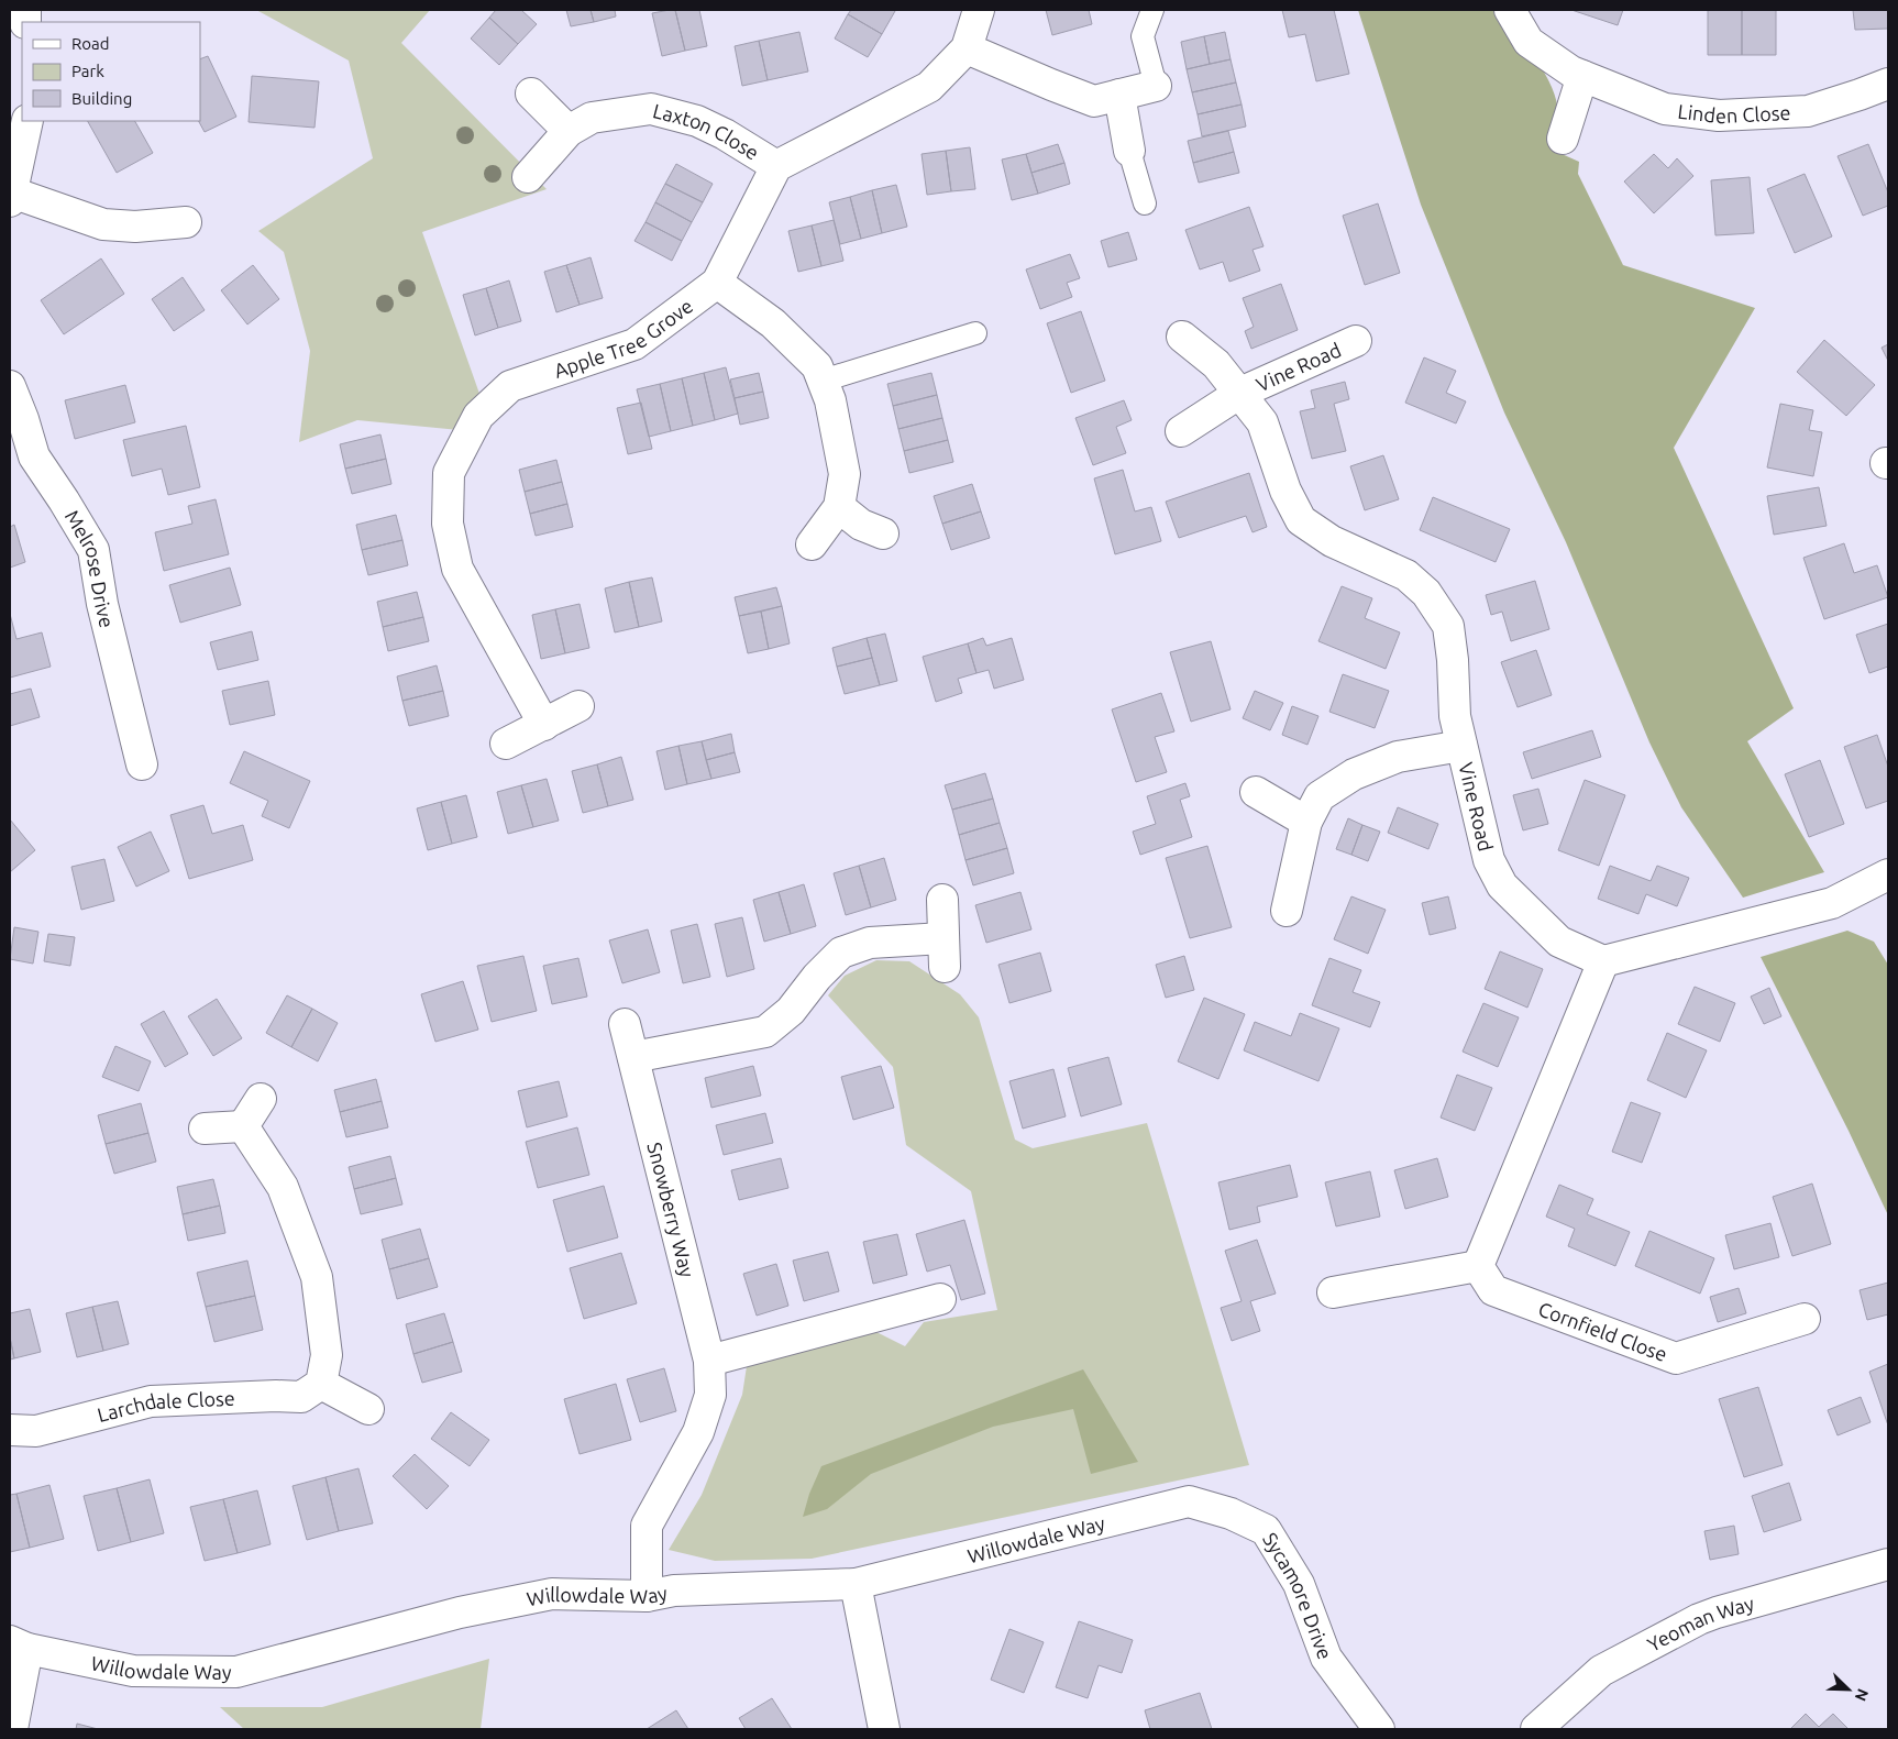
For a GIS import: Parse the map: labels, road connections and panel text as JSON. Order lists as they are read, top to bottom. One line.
{"streets":{"street":["Linden Close","Laxton Close","Apple Tree Grove","Vine Road","Melrose Drive","Snowberry Way","Cornfield Close","Larchdale Close","Willowdale Way","Sycamore Drive","Yeoman Way"]},"crossings":[["Laxton Close","Apple Tree Grove"],["Snowberry Way","Willowdale Way"],["Willowdale Way","Sycamore Drive"]],"legend":["Road","Park","Building"],"north":"bottom right"}
